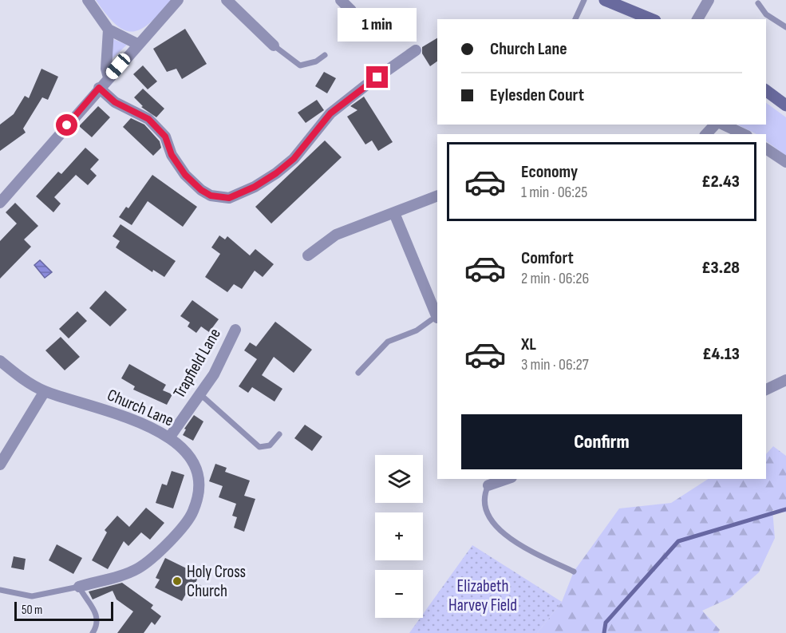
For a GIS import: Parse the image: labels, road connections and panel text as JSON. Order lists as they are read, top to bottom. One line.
{"streets":{"street":["Trapfield Lane","Church Lane"]},"crossings":[["Trapfield Lane","Church Lane"]],"parks":["Elizabeth Harvey Field"],"places":["Holy Cross Church"],"scale_bar":"50 m","page":{"bubble":"1 min","banner":["Church Lane","Eylesden Court"],"list":[{"name":"Economy","note":"1 min · 06:25","value":"£2.43"},{"name":"Comfort","note":"2 min · 06:26","value":"£3.28"},{"name":"XL","note":"3 min · 06:27","value":"£4.13"}],"buttons":"Confirm","map_buttons":["+","−"],"scale":"50 m"}}
